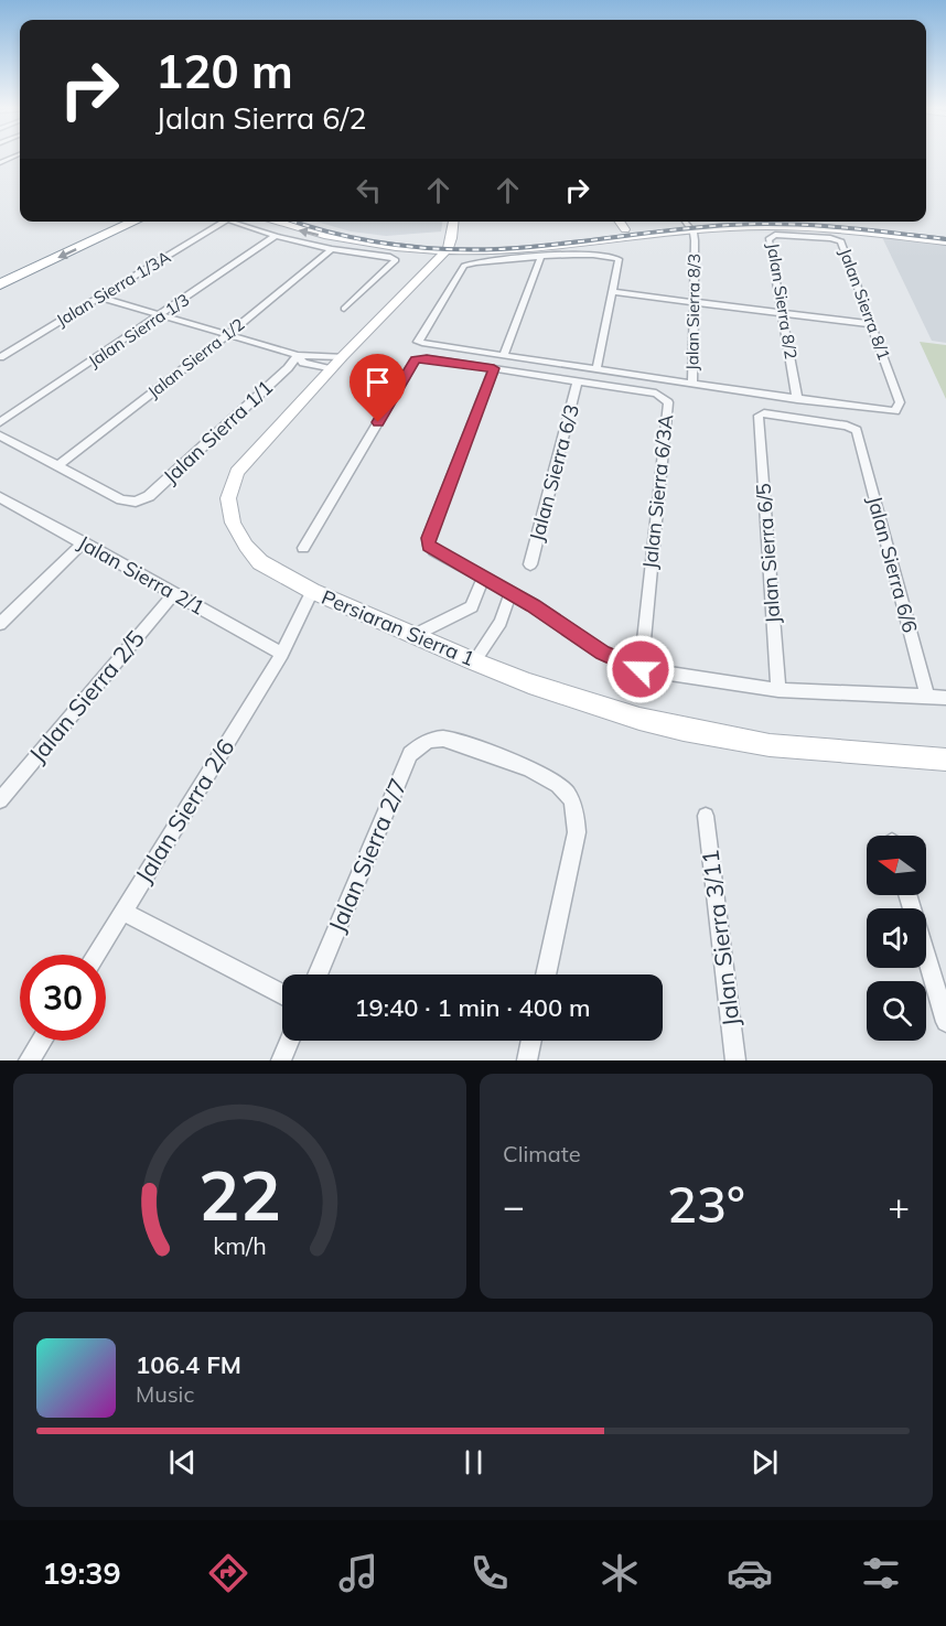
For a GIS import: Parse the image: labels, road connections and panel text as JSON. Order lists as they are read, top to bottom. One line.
{"streets":{"main road":["Persiaran Sierra 1"],"street":["Jalan Sierra 1/3A","Jalan Sierra 8/2","Jalan Sierra 8/1","Jalan Sierra 8/3","Jalan Sierra 1/3","Jalan Sierra 1/2","Jalan Sierra 1/1","Jalan Sierra 6/3","Jalan Sierra 6/3A","Jalan Sierra 6/5","Jalan Sierra 6/6","Jalan Sierra 2/1","Jalan Sierra 2/5","Jalan Sierra 2/6","Jalan Sierra 2/7","Jalan Sierra 3/11"]},"crossings":[["Jalan Sierra 1/3A","Jalan Sierra 1/3"],["Jalan Sierra 8/2","Jalan Sierra 8/1"],["Jalan Sierra 1/2","Jalan Sierra 1/1"],["Jalan Sierra 6/3","Jalan Sierra 6/3A"],["Jalan Sierra 6/5","Jalan Sierra 6/6"],["Jalan Sierra 2/1","Jalan Sierra 2/5"],["Jalan Sierra 2/1","Jalan Sierra 2/6"],["Persiaran Sierra 1","Jalan Sierra 2/6"]],"north":"left","page":{"turn":["120 m","Jalan Sierra 6/2"],"limit":"30","trip":"19:40 · 1 min · 400 m","tile":"Climate","heat":["−","23°","+"],"song":["106.4 FM","Music"],"tabs":"19:39","gauge":["22","km/h"]}}
